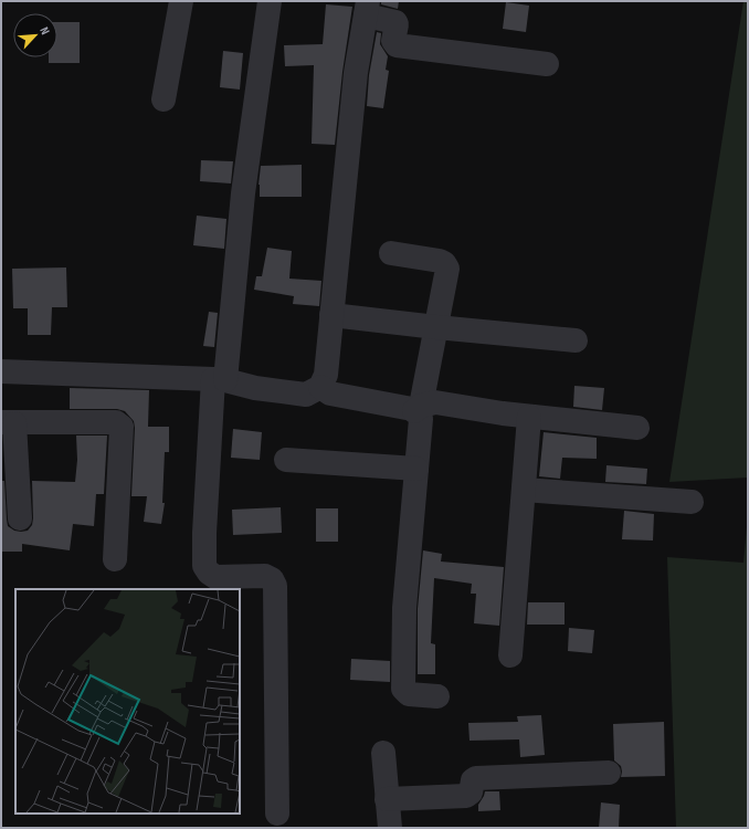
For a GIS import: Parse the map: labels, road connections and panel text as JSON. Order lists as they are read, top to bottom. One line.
{"north":"top right"}
